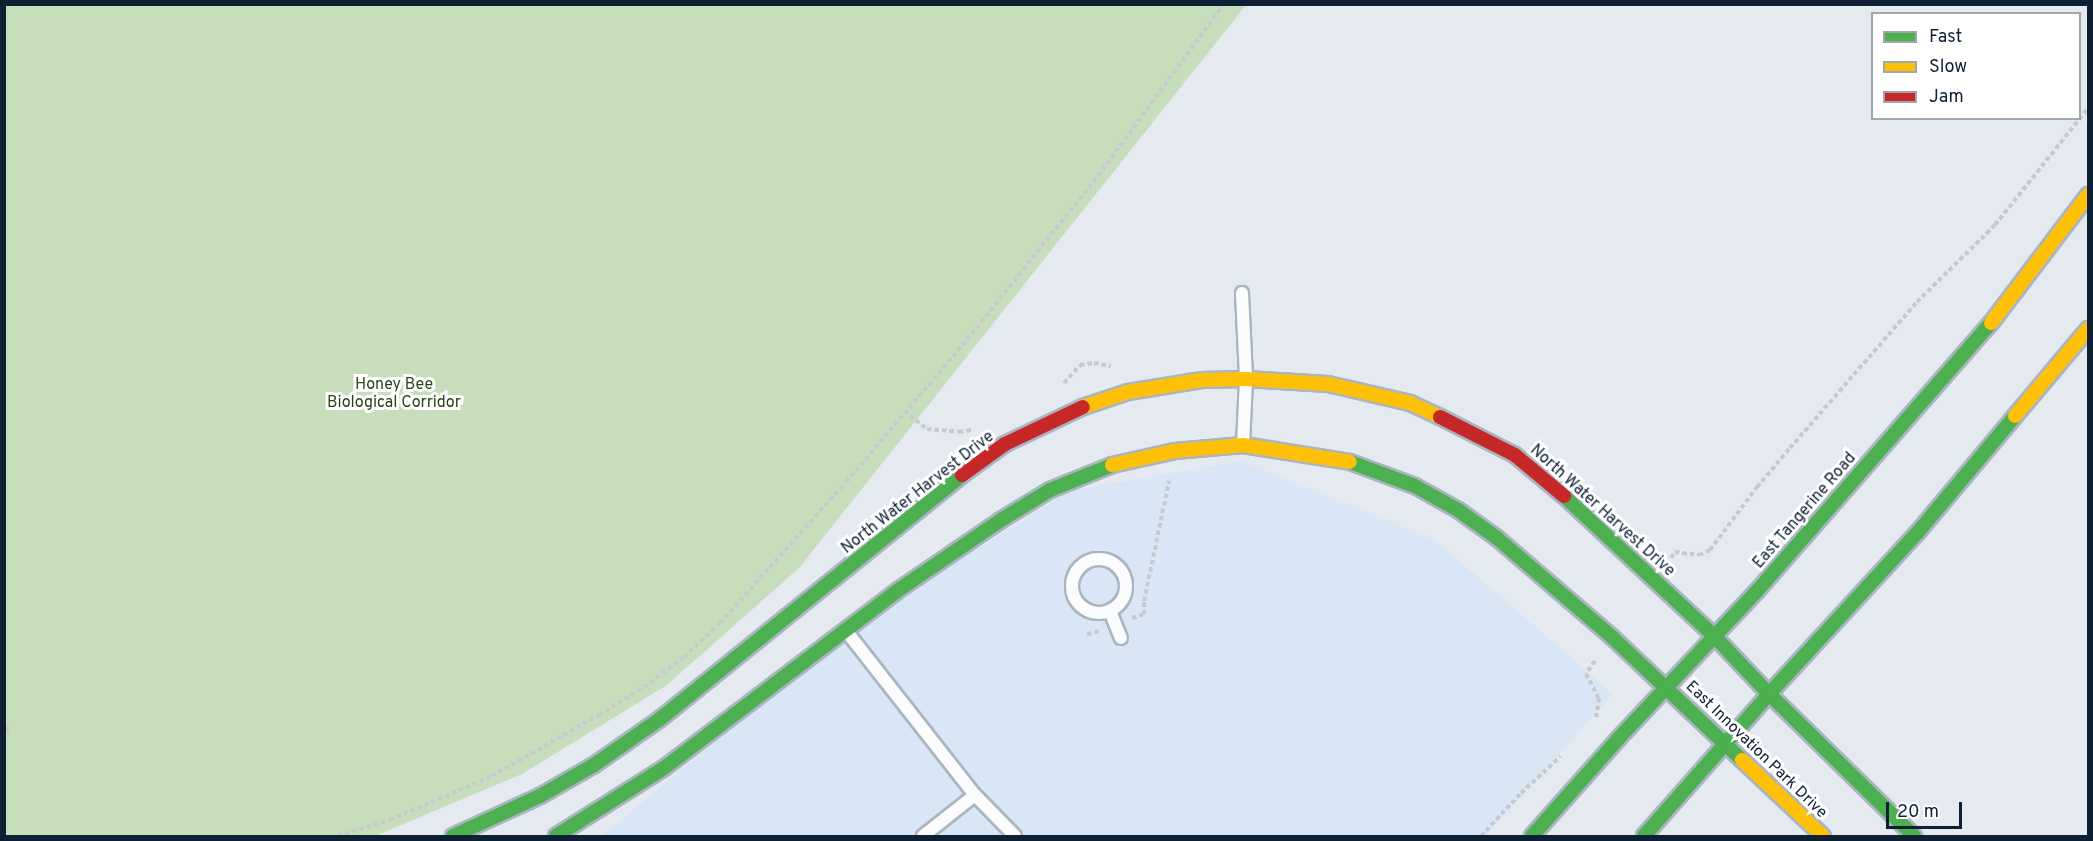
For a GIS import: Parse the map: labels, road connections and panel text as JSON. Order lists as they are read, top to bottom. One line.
{"streets":{"street":["North Water Harvest Drive","East Tangerine Road","East Innovation Park Drive"]},"crossings":[["North Water Harvest Drive","East Tangerine Road"],["East Tangerine Road","East Innovation Park Drive"]],"parks":["Honey Bee Biological Corridor"],"legend":["Fast","Slow","Jam"],"scale_bar":"20 m"}
